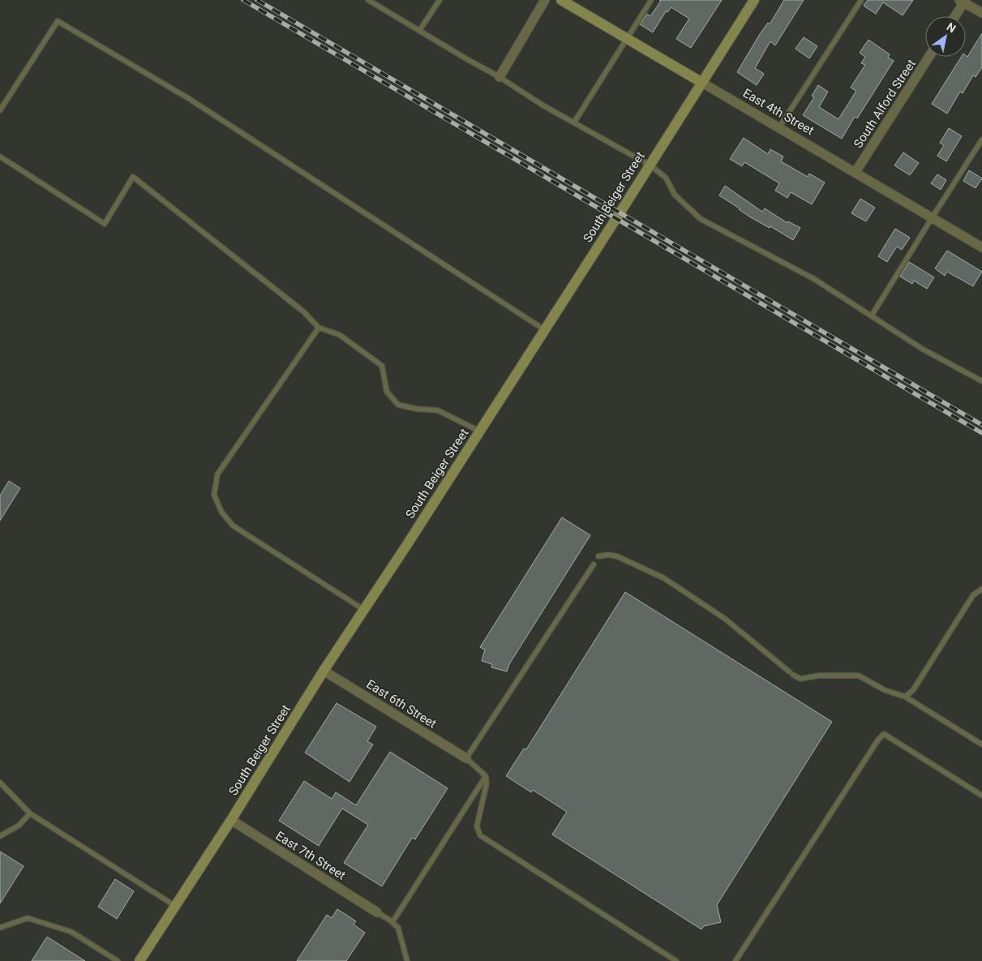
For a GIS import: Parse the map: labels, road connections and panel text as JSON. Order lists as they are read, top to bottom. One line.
{"streets":{"street":["South Alford Street","East 4th Street","South Beiger Street","East 6th Street","East 7th Street"]},"crossings":[["South Alford Street","East 4th Street"],["East 4th Street","South Beiger Street"],["South Beiger Street","East 6th Street"],["South Beiger Street","East 7th Street"]],"north":"top right"}
